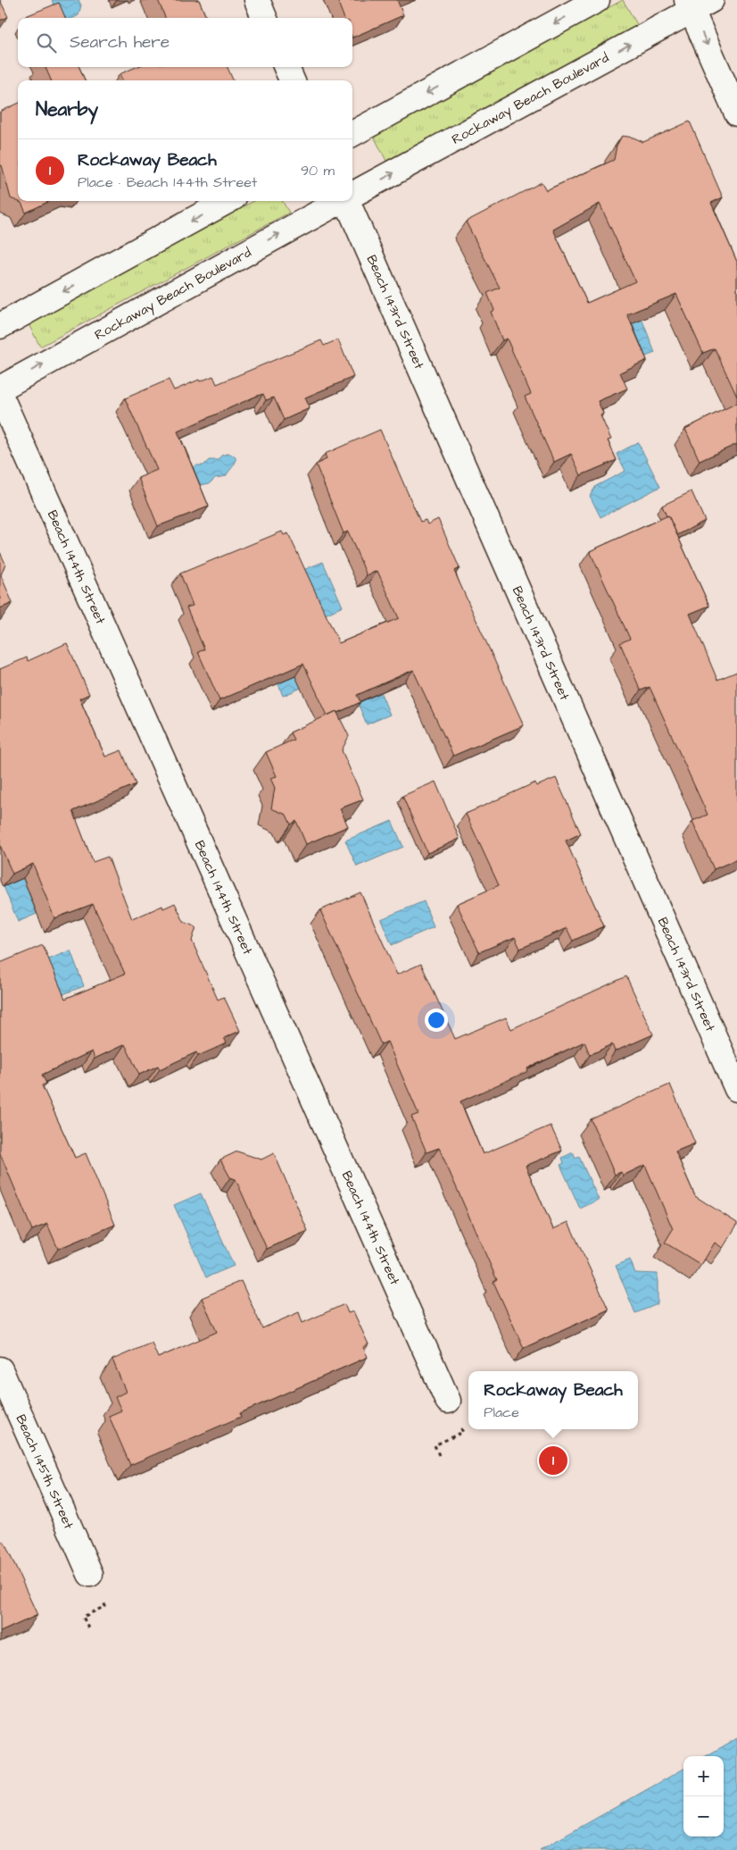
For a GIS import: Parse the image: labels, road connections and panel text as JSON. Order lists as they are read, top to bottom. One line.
{"streets":{"street":["Rockaway Beach Boulevard","Beach 143rd Street","Beach 144th Street","Beach 145th Street"]},"page":{"search":"Search here","heading":"Nearby","list":[{"mark":"1","name":"Rockaway Beach","note":"Place · Beach 144th Street","value":"90 m"}],"popup":["Rockaway Beach","Place"],"pins":"1","map_buttons":["+","−"]}}
